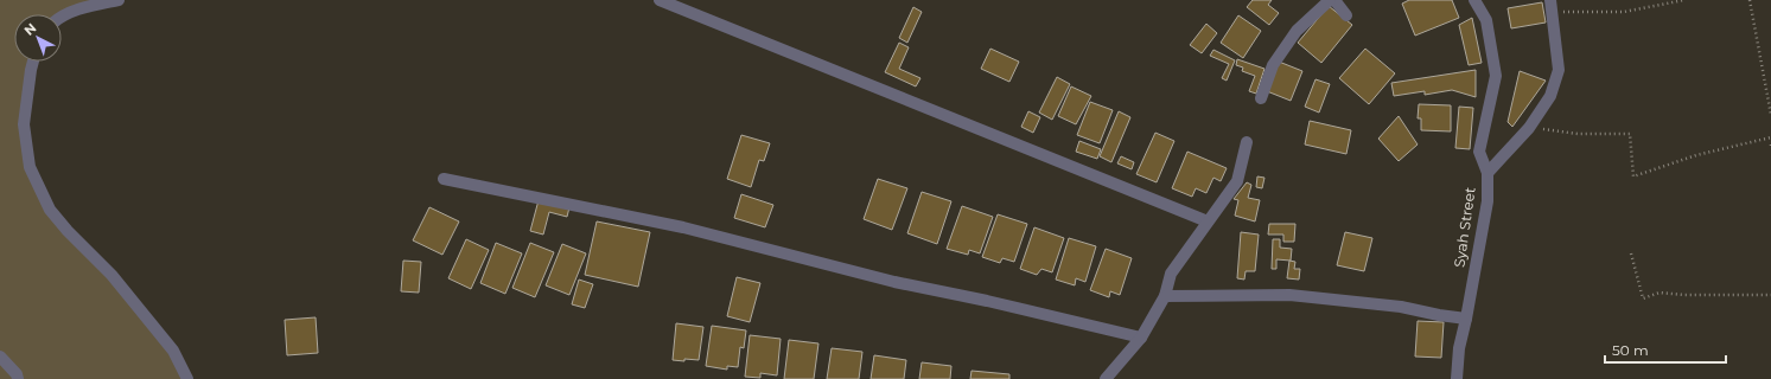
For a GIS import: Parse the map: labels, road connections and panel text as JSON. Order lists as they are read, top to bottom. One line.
{"streets":{"street":["Syah Street"]},"scale_bar":"50 m","north":"top left"}
